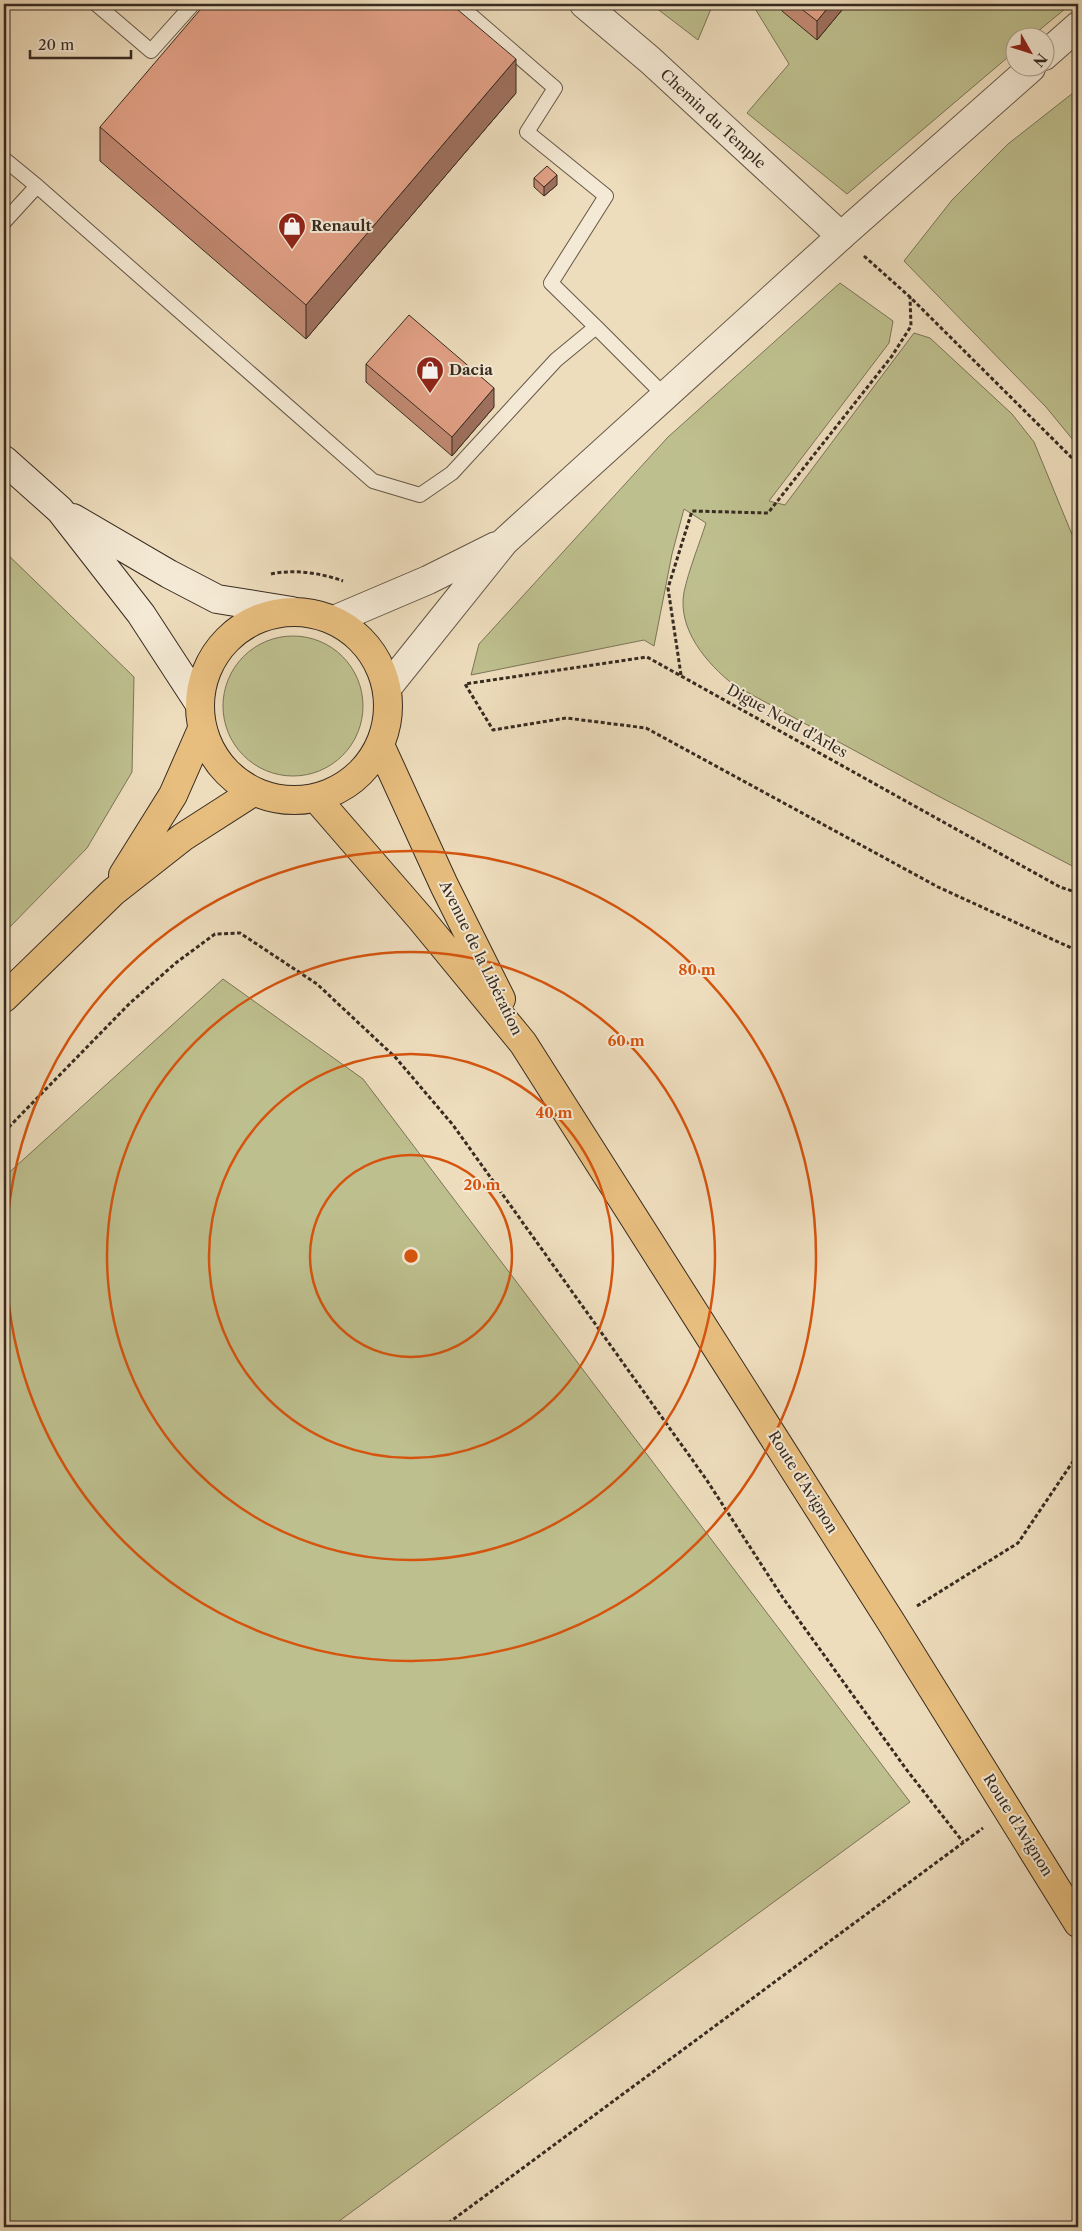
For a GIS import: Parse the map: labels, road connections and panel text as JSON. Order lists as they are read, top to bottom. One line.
{"streets":{"main road":["Avenue de la Libération","Route d'Avignon"],"street":["Chemin du Temple"],"path":["Digue Nord d'Arles"]},"crossings":[["Avenue de la Libération","Route d'Avignon"]],"places":{"shop":["Renault","Dacia"]},"scale_bar":"20 m","north":"bottom right","rings":["80 m","60 m","40 m","20 m"]}
